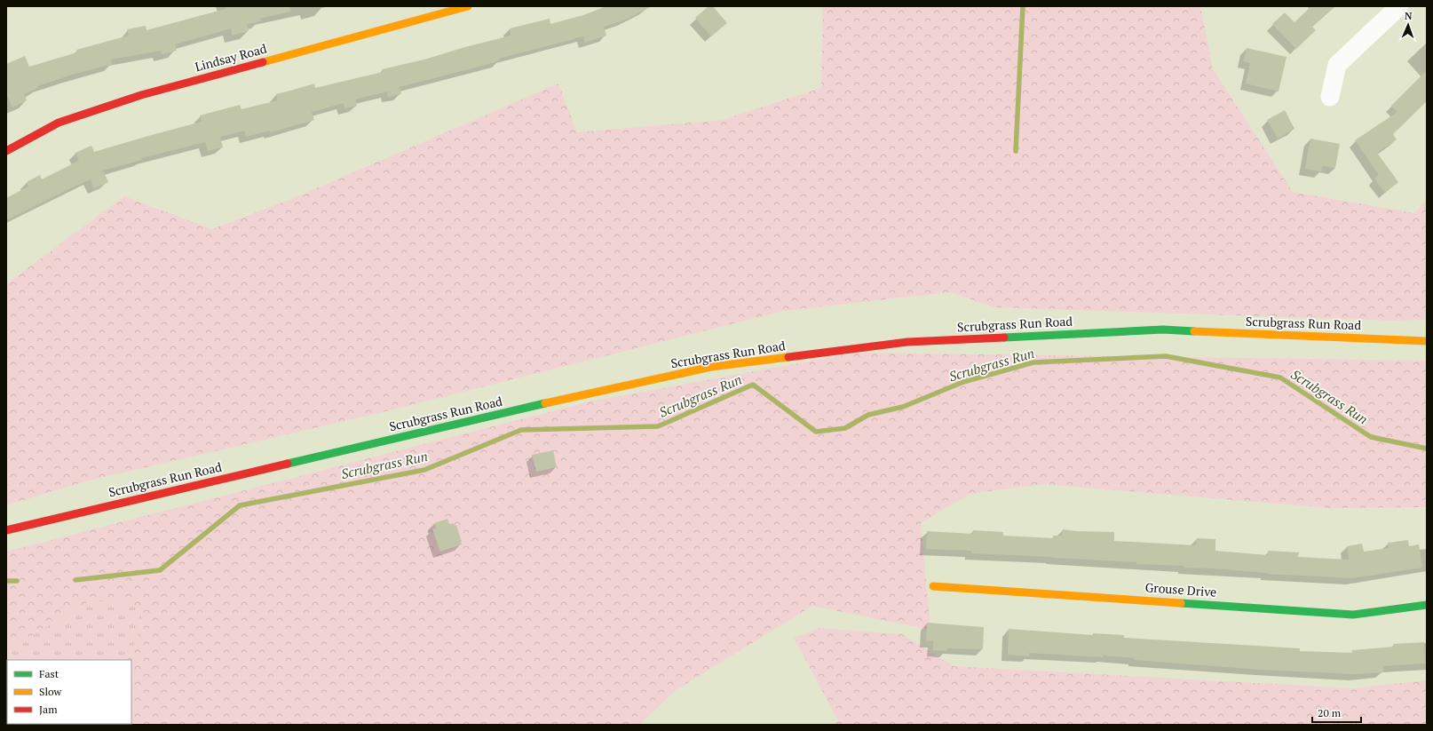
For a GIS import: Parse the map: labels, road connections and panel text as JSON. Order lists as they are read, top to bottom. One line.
{"streets":{"street":["Lindsay Road","Scrubgrass Run Road","Grouse Drive"]},"water":["Scrubgrass Run"],"legend":["Fast","Slow","Jam"],"scale_bar":"20 m","north":"top"}
